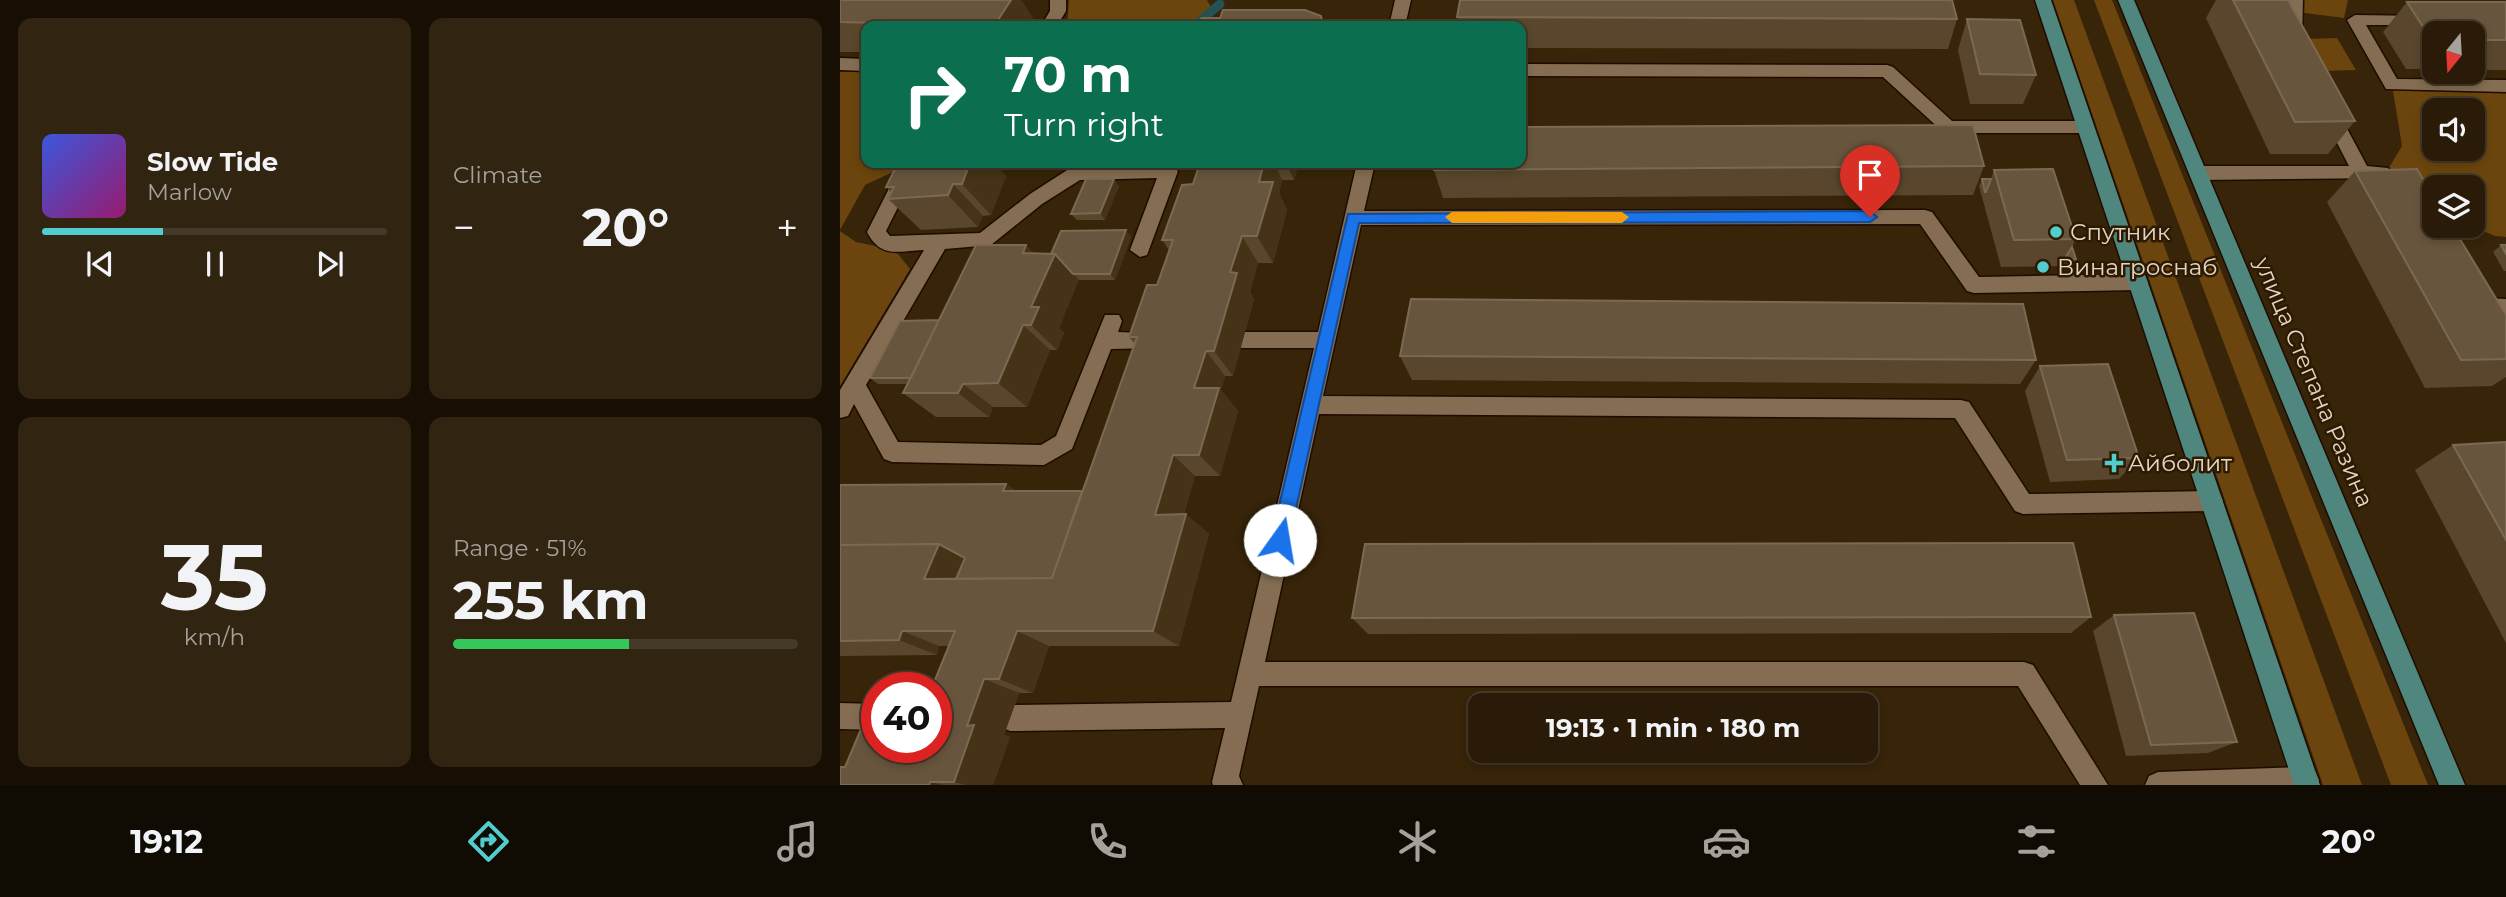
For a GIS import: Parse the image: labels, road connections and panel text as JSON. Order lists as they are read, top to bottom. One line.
{"streets":{"main road":["улица Степана Разина"]},"places":{"other":["Спутник","Винагроснаб"],"health":["Айболит"]},"north":"bottom","page":{"tile":["Climate",["35","km/h"],["Range · 51%","255 km"]],"turn":["70 m","Turn right"],"song":["Slow Tide","Marlow"],"heat":["−","20°","+"],"limit":"40","trip":"19:13 · 1 min · 180 m","tabs":["19:12","20°"]}}
